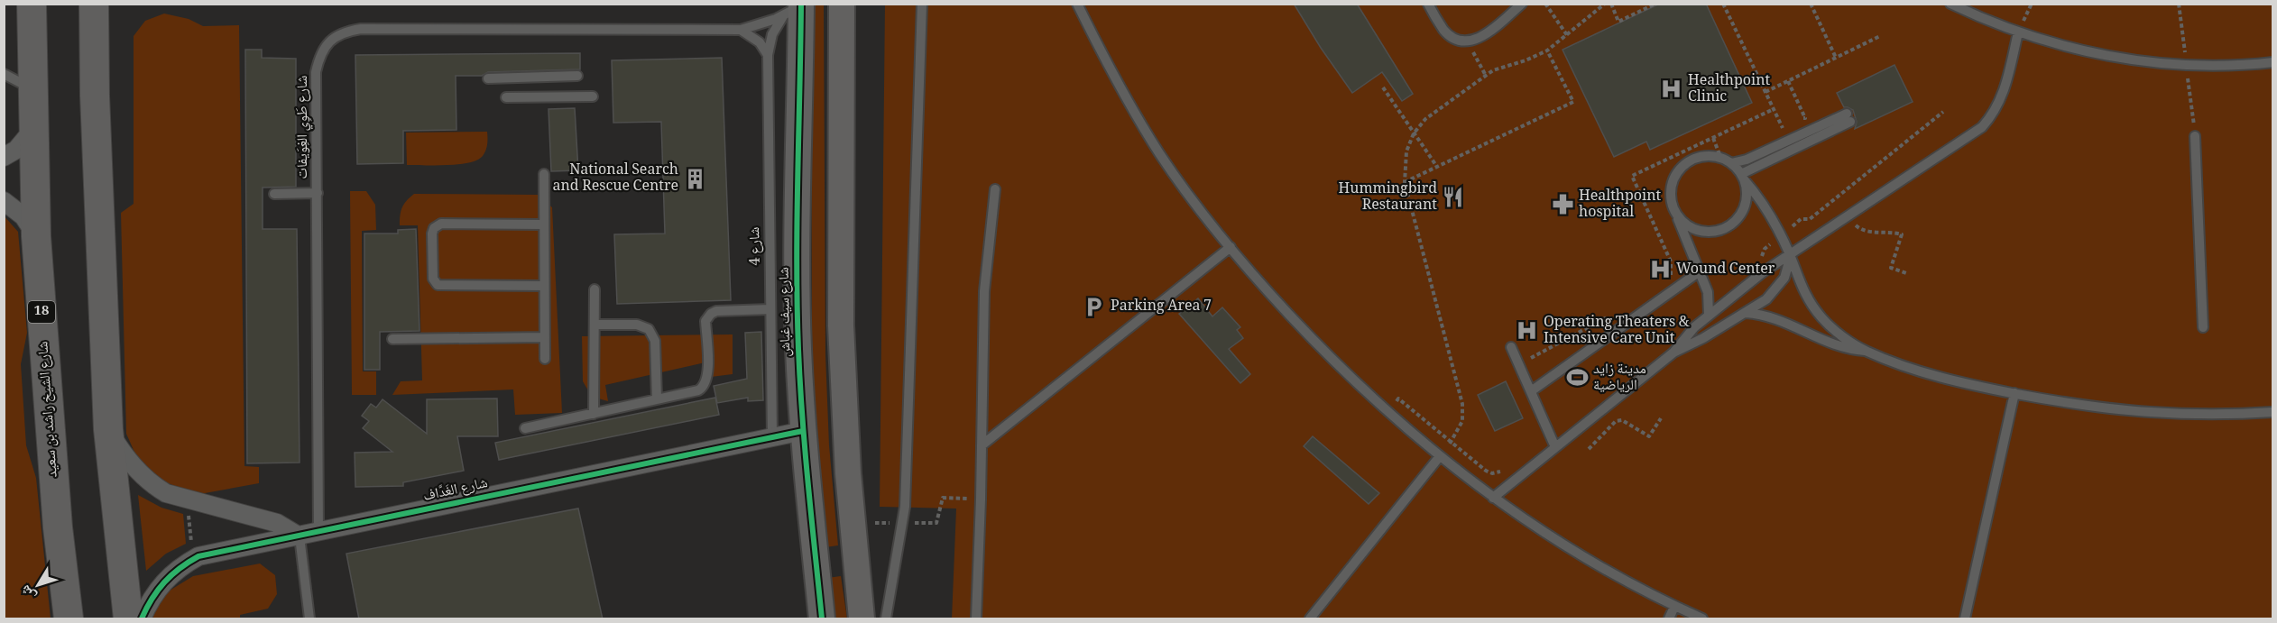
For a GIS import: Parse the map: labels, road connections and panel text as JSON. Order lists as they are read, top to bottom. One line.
{"streets":{"main road":["18","شارع الشيخ راشد بن سعيد"],"street":["شارع سيف غباش","شارع الغَدَّاف"],"lane":["شارع طَوِي الغِوَيفات","شارع 4"]},"crossings":[["شارع طَوِي الغِوَيفات","شارع 4"],["شارع طَوِي الغِوَيفات","شارع سيف غباش"],["شارع طَوِي الغِوَيفات","شارع الغَدَّاف"],["شارع 4","شارع سيف غباش"],["شارع 4","شارع الغَدَّاف"],["شارع سيف غباش","شارع الغَدَّاف"]],"places":{"hospital":["Healthpoint Clinic","Wound Center","Operating Theaters & Intensive Care Unit"],"building":["National Search and Rescue Centre"],"restaurant":["Hummingbird Restaurant"],"pharmacy":["Healthpoint hospital"],"parking":["Parking Area 7"],"sports":["مدينة زايد الرياضية"]},"north":"bottom left"}
